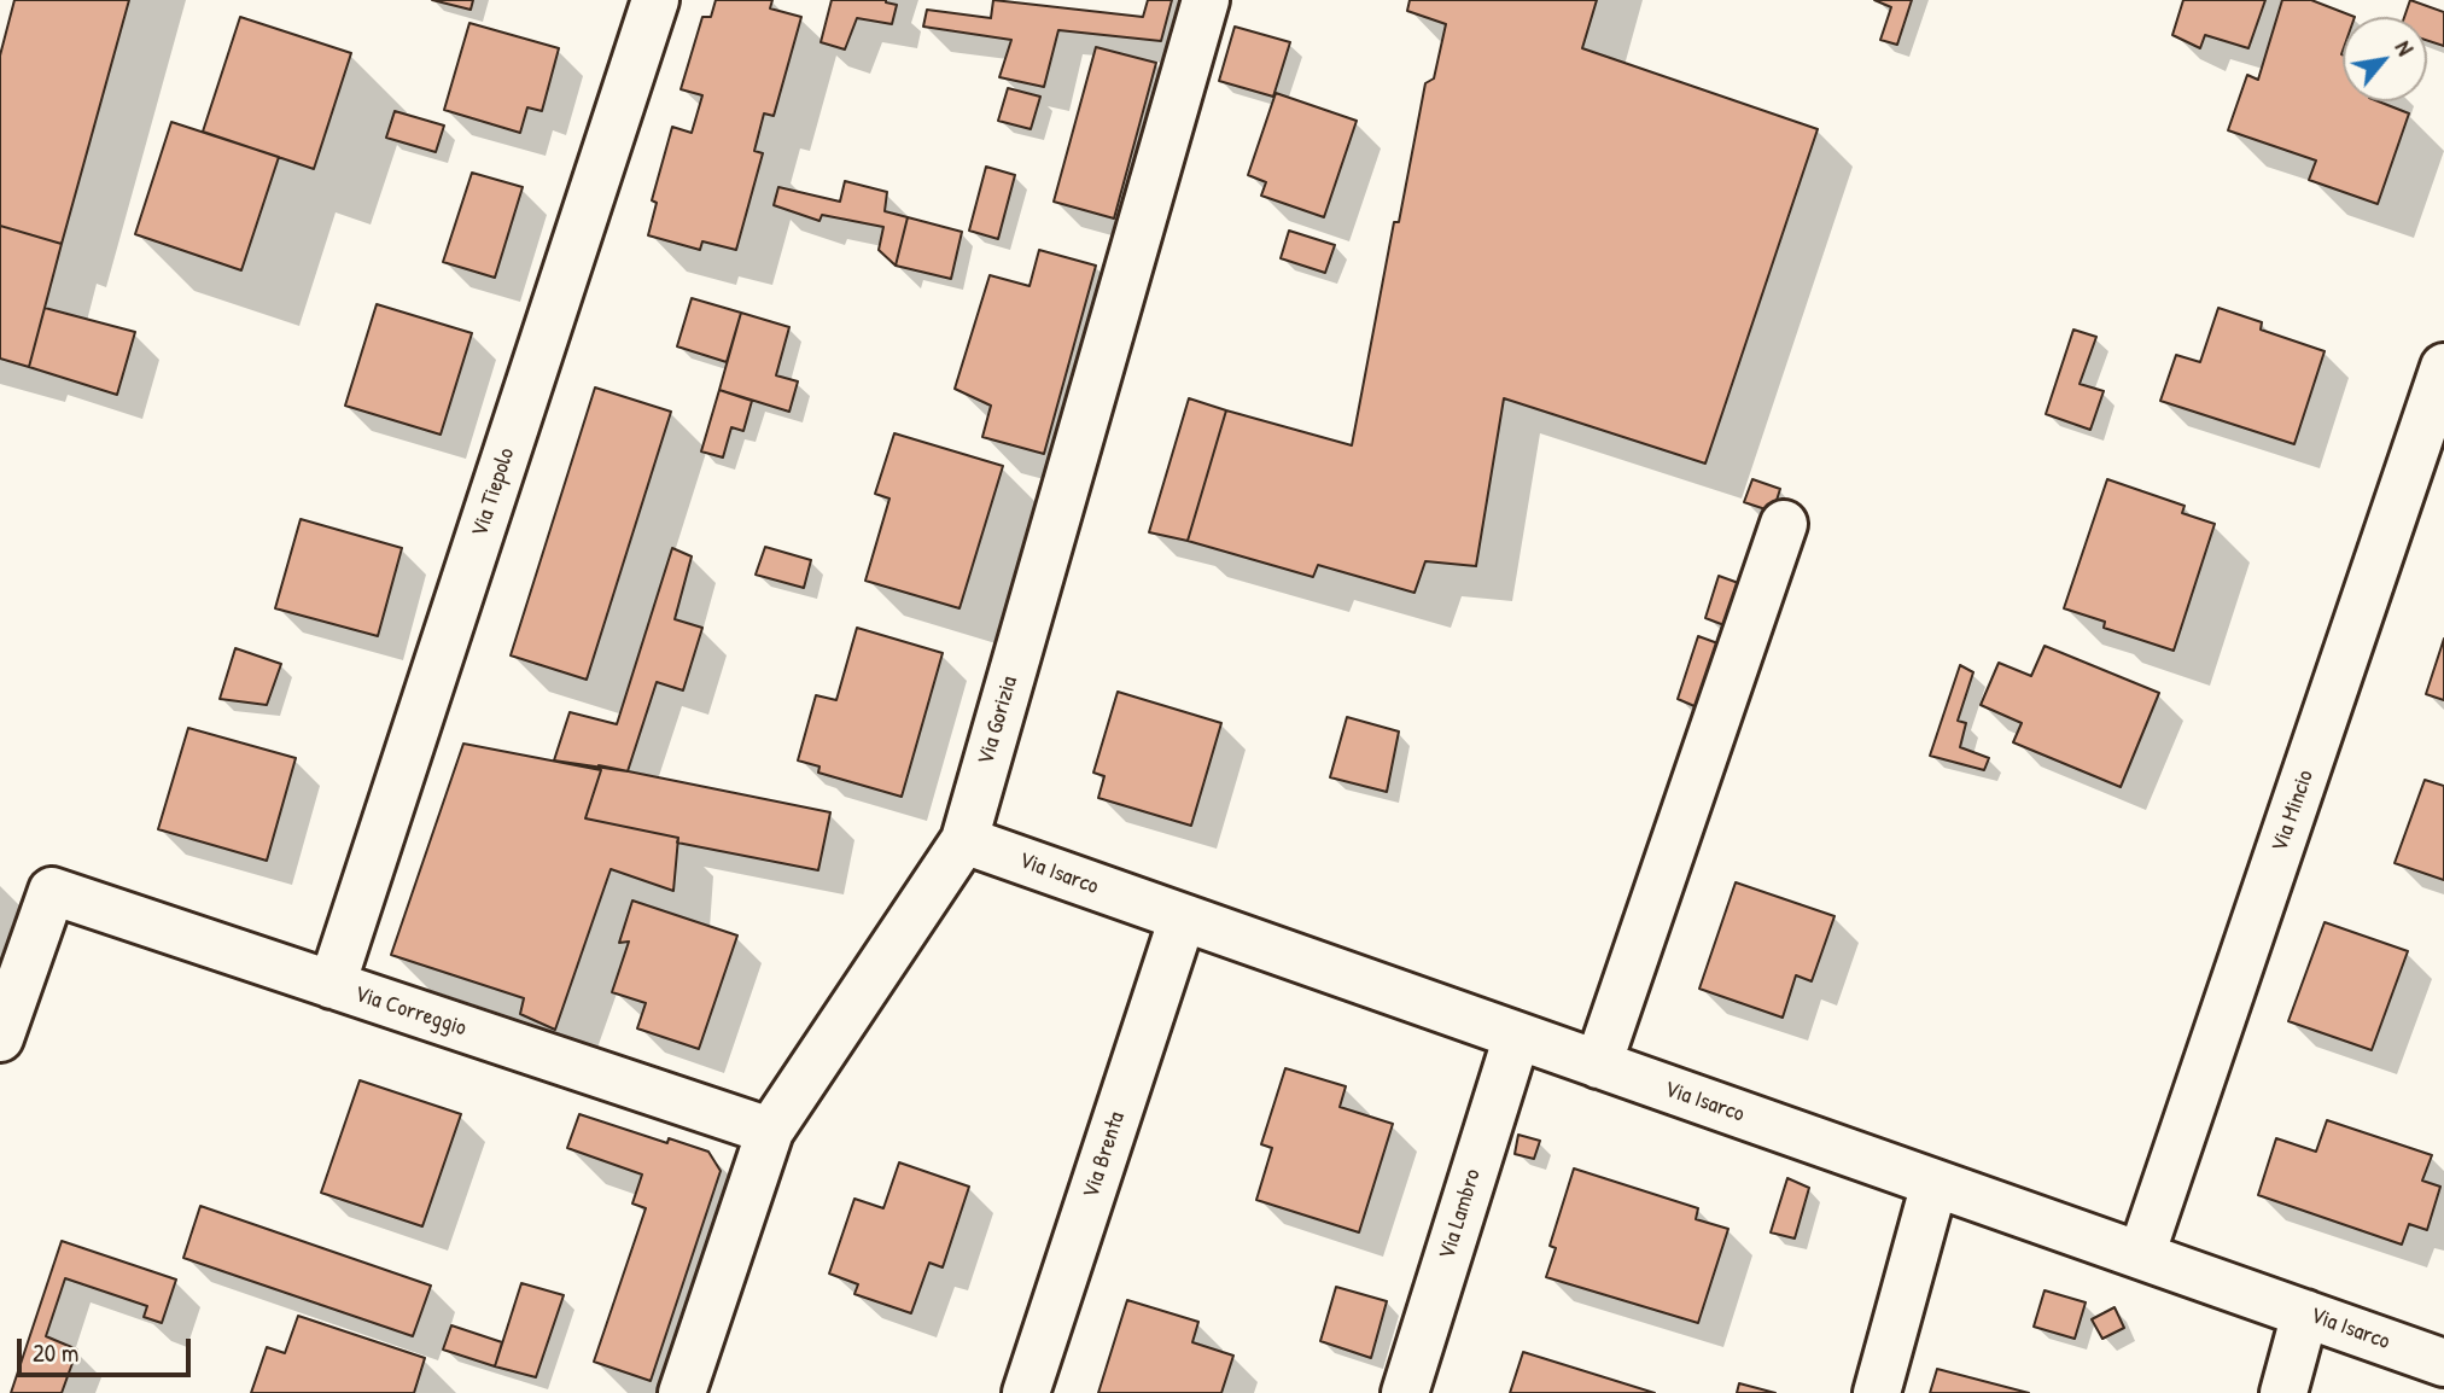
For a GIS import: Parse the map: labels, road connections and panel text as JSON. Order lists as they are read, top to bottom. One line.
{"streets":{"street":["Via Tiepolo","Via Gorizia","Via Mincio","Via Isarco","Via Correggio","Via Brenta","Via Lambro"]},"crossings":[["Via Tiepolo","Via Correggio"],["Via Gorizia","Via Isarco"],["Via Gorizia","Via Correggio"],["Via Mincio","Via Isarco"],["Via Isarco","Via Brenta"],["Via Isarco","Via Lambro"]],"scale_bar":"20 m","north":"top right"}
